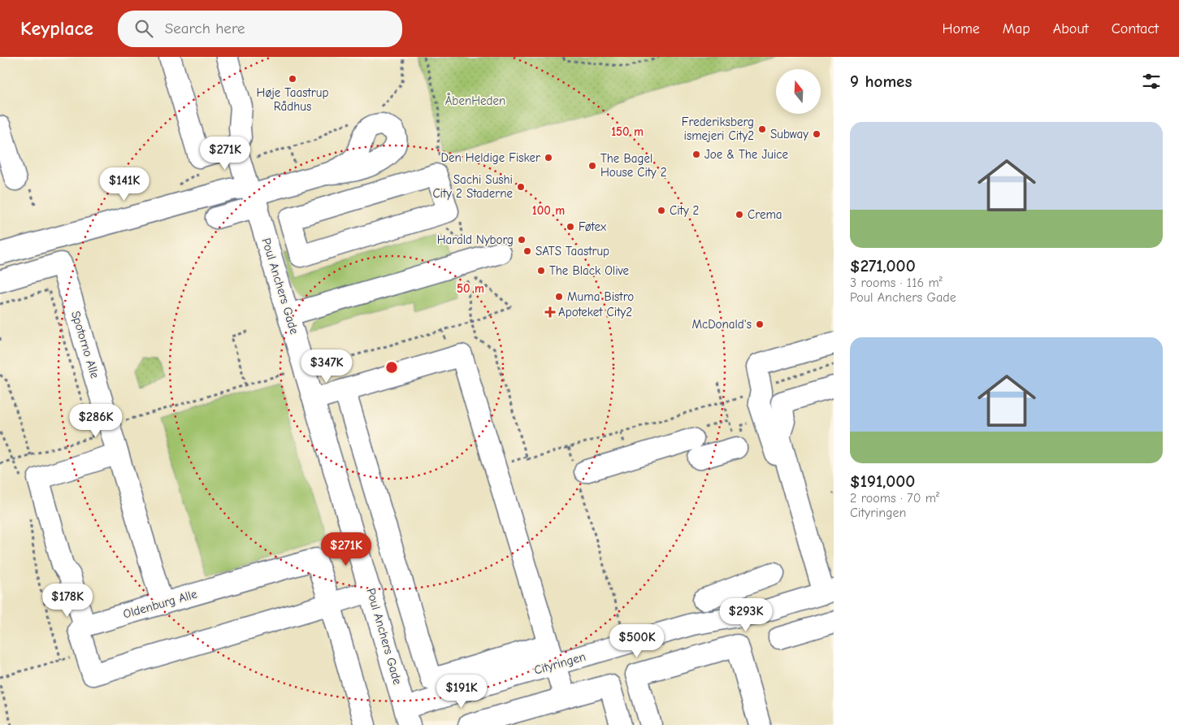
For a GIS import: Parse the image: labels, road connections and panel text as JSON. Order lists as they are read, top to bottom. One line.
{"streets":{"street":["Poul Anchers Gade","Spotorno Alle","Oldenburg Alle","Cityringen"]},"crossings":[["Poul Anchers Gade","Cityringen"],["Spotorno Alle","Oldenburg Alle"]],"parks":["ÅbenHeden"],"places":{"other":["Høje Taastrup Rådhus","Frederiksberg ismejeri City2","Subway","Joe & The Juice","Den Heldige Fisker","The Bagel House City 2","Sachi Sushi City 2 Staderne","City 2","Crema","Føtex","Harald Nyborg","SATS Taastrup","The Black Olive","Muma Bistro","McDonald's"],"health":["Apoteket City2"]},"north":"top","page":{"header":"Keyplace","search":"Search here","nav":["Home","Map","About","Contact"],"heading":"9 homes","list":[{"name":"$271,000","note":"3 rooms · 116 m² · Poul Anchers Gade"},{"name":"$191,000","note":"2 rooms · 70 m² · Cityringen"}],"price":["$271K","$141K","$347K","$286K","$271K","$178K","$293K","$500K","$191K"]},"rings":["150 m","100 m","50 m"]}
